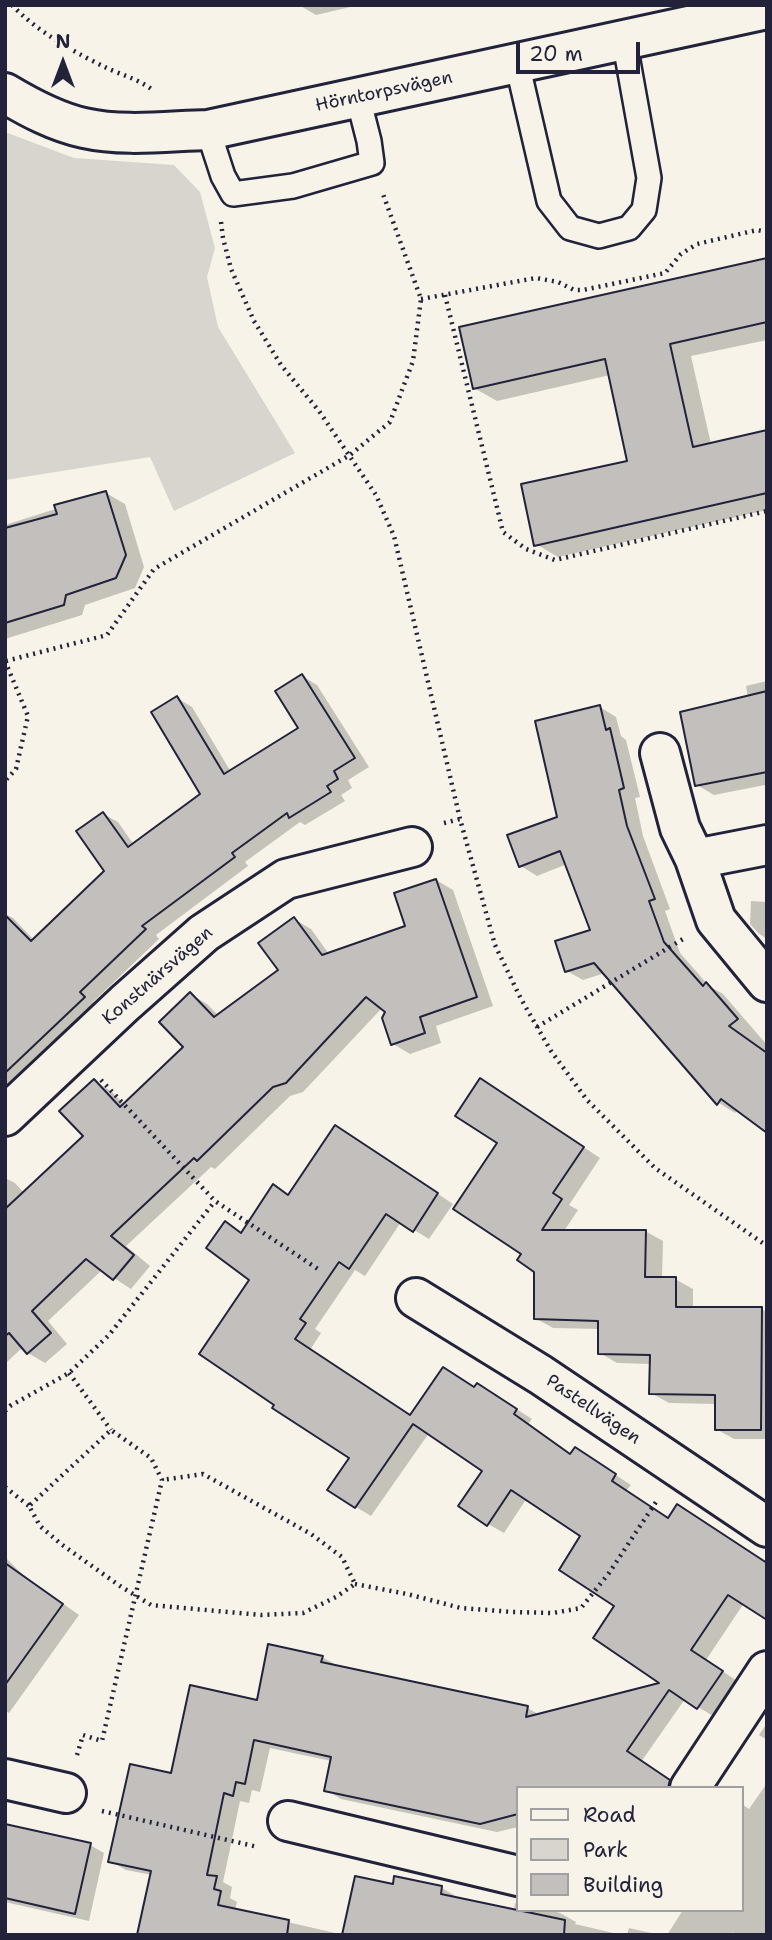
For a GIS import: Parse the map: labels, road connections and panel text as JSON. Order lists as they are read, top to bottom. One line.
{"streets":{"street":["Hörntorpsvägen","Konstnärsvägen","Pastellvägen"]},"legend":["Road","Park","Building"],"scale_bar":"20 m","north":"top"}
